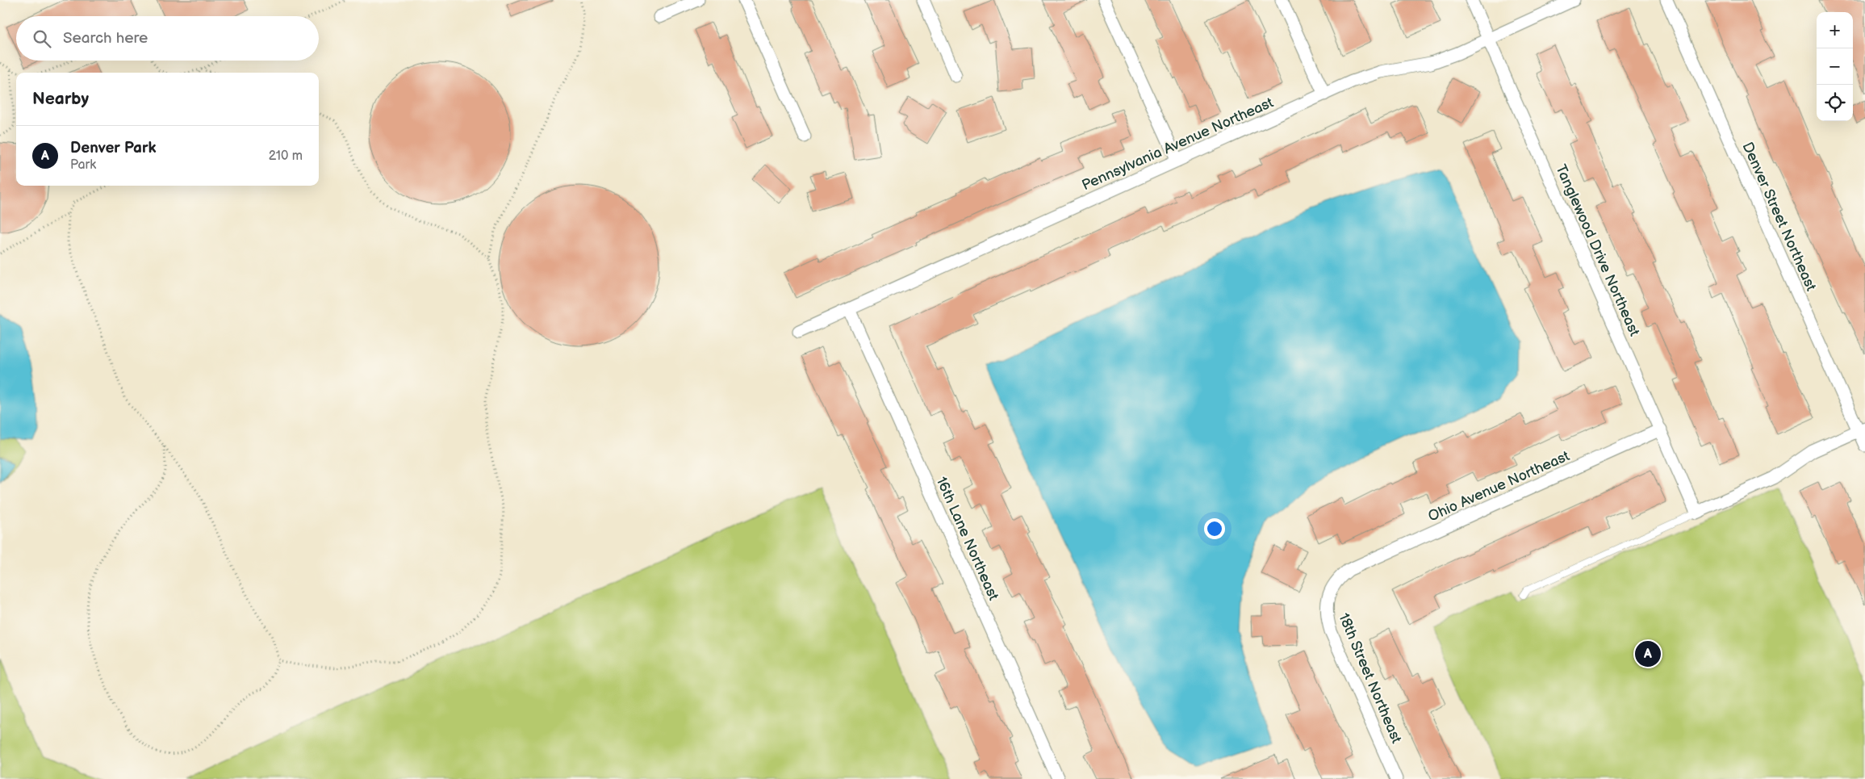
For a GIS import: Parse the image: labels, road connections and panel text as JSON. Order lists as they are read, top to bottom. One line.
{"streets":{"street":["Pennsylvania Avenue Northeast","Denver Street Northeast","Tanglewood Drive Northeast","Ohio Avenue Northeast","16th Lane Northeast","18th Street Northeast"]},"crossings":[["Pennsylvania Avenue Northeast","Tanglewood Drive Northeast"],["Pennsylvania Avenue Northeast","16th Lane Northeast"],["Tanglewood Drive Northeast","Ohio Avenue Northeast"],["Ohio Avenue Northeast","18th Street Northeast"]],"page":{"map_buttons":["+","−"],"search":"Search here","heading":"Nearby","list":[{"mark":"A","name":"Denver Park","note":"Park","value":"210 m"}],"pins":"A"}}
